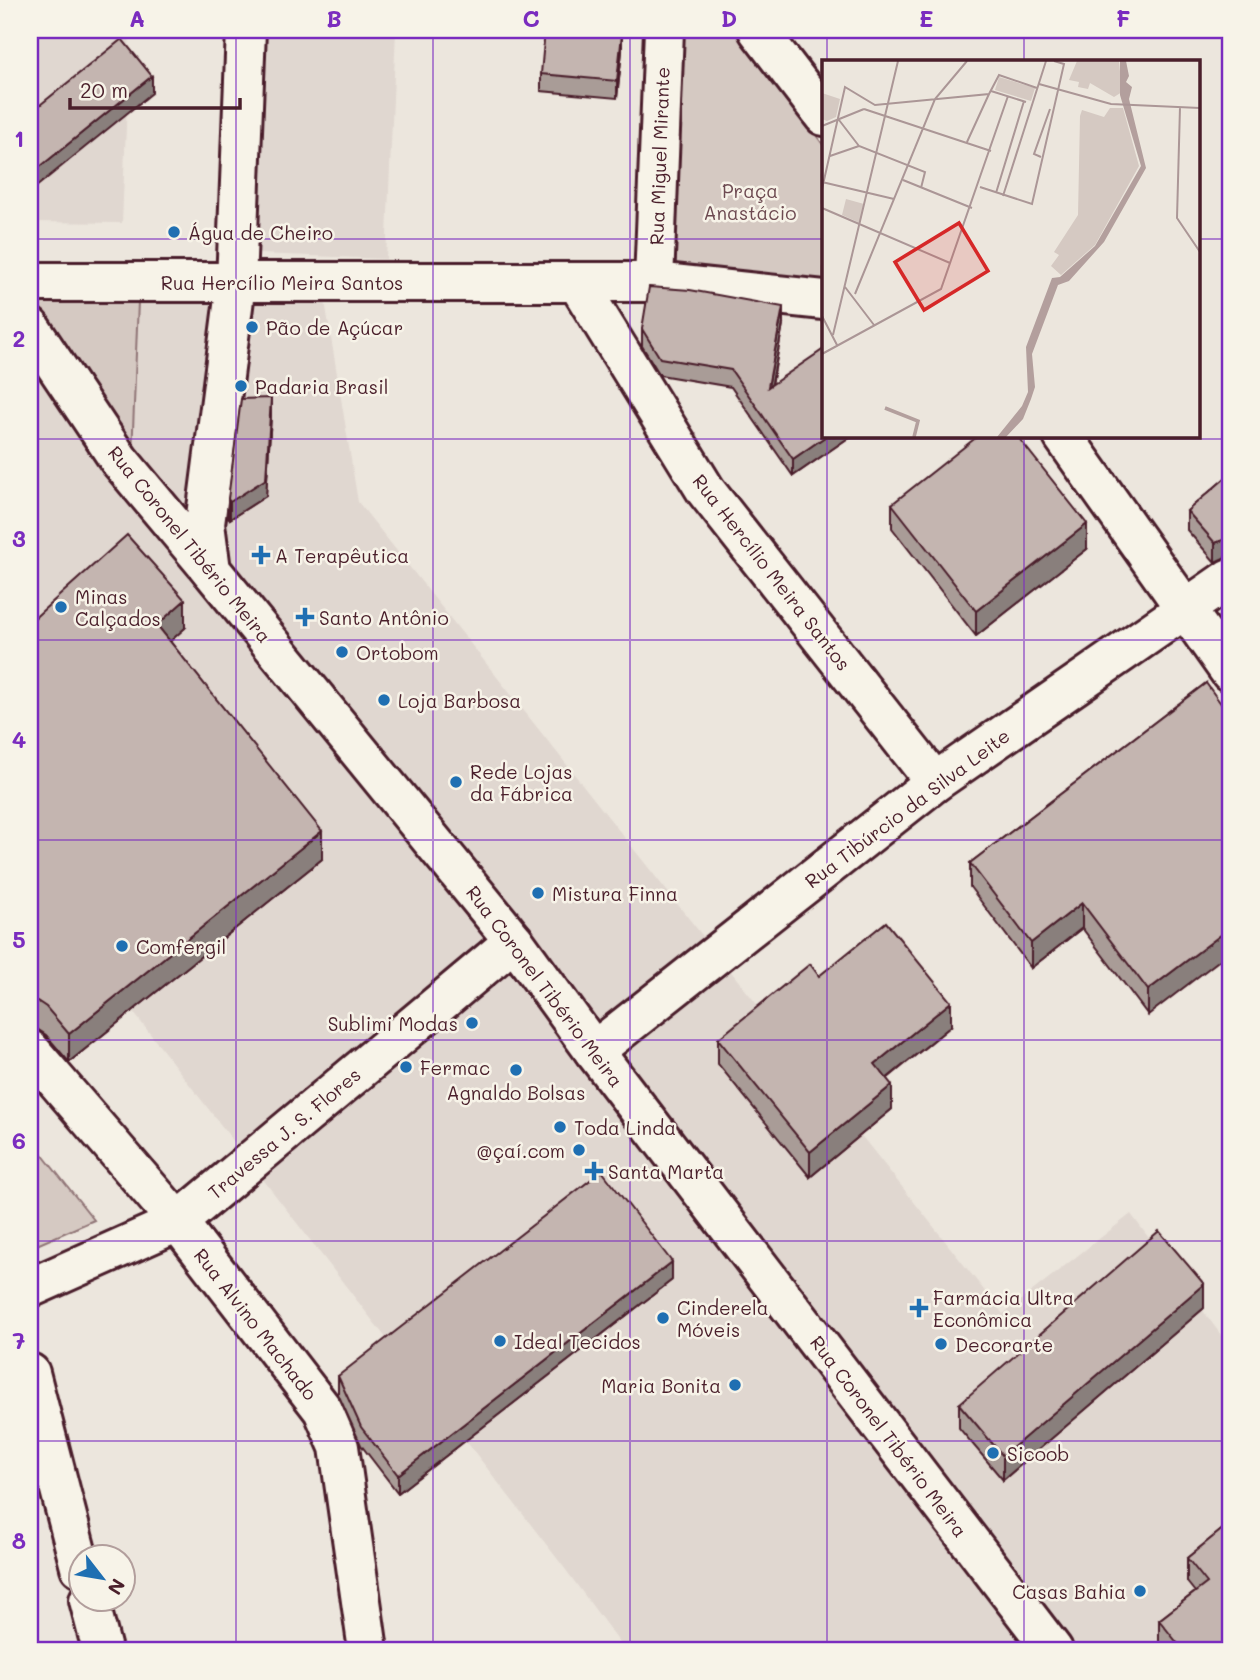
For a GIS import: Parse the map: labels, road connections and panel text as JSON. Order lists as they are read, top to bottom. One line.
{"streets":{"street":["Rua Miguel Mirante","Rua Hercílio Meira Santos","Rua Coronel Tibério Meira","Rua Tibúrcio da Silva Leite","Travessa J. S. Flores","Rua Alvino Machado"]},"crossings":[["Rua Miguel Mirante","Rua Hercílio Meira Santos"],["Rua Hercílio Meira Santos","Rua Tibúrcio da Silva Leite"],["Rua Coronel Tibério Meira","Rua Tibúrcio da Silva Leite"],["Rua Coronel Tibério Meira","Travessa J. S. Flores"],["Travessa J. S. Flores","Rua Alvino Machado"]],"parks":["Praça Anastácio"],"places":{"other":["Água de Cheiro","Pão de Açúcar","Padaria Brasil","Minas Calçados","Ortobom","Loja Barbosa","Rede Lojas da Fábrica","Mistura Finna","Comfergil","Sublimi Modas","Fermac","Agnaldo Bolsas","Toda Linda","@çaí.com","Cinderela Móveis","Ideal Tecidos","Decorarte","Maria Bonita","Sicoob","Casas Bahia"],"health":["A Terapêutica","Santo Antônio","Santa Marta","Farmácia Ultra Econômica"]},"scale_bar":"20 m","north":"bottom right","grid":{"columns":["A","B","C","D","E","F"],"rows":["1","2","3","4","5","6","7","8"]}}
